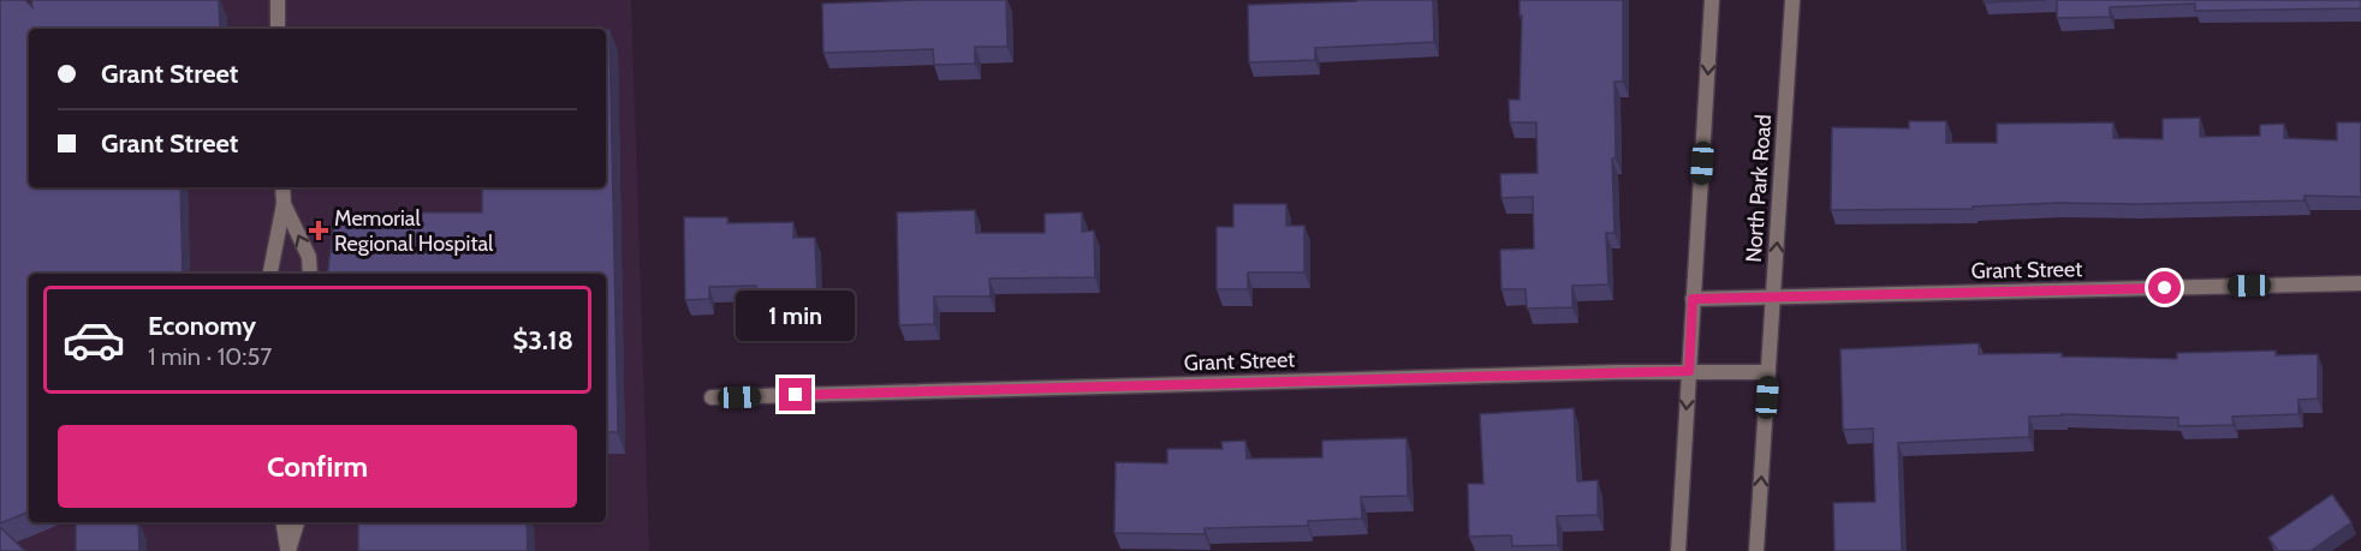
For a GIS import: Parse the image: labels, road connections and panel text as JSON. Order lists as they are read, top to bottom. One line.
{"streets":{"street":["North Park Road","Grant Street"]},"crossings":[["North Park Road","Grant Street"]],"places":{"health":["Memorial Regional Hospital"]},"page":{"banner":["Grant Street","Grant Street"],"list":[{"name":"Economy","note":"1 min · 10:57","value":"$3.18"}],"bubble":"1 min","buttons":"Confirm"}}
